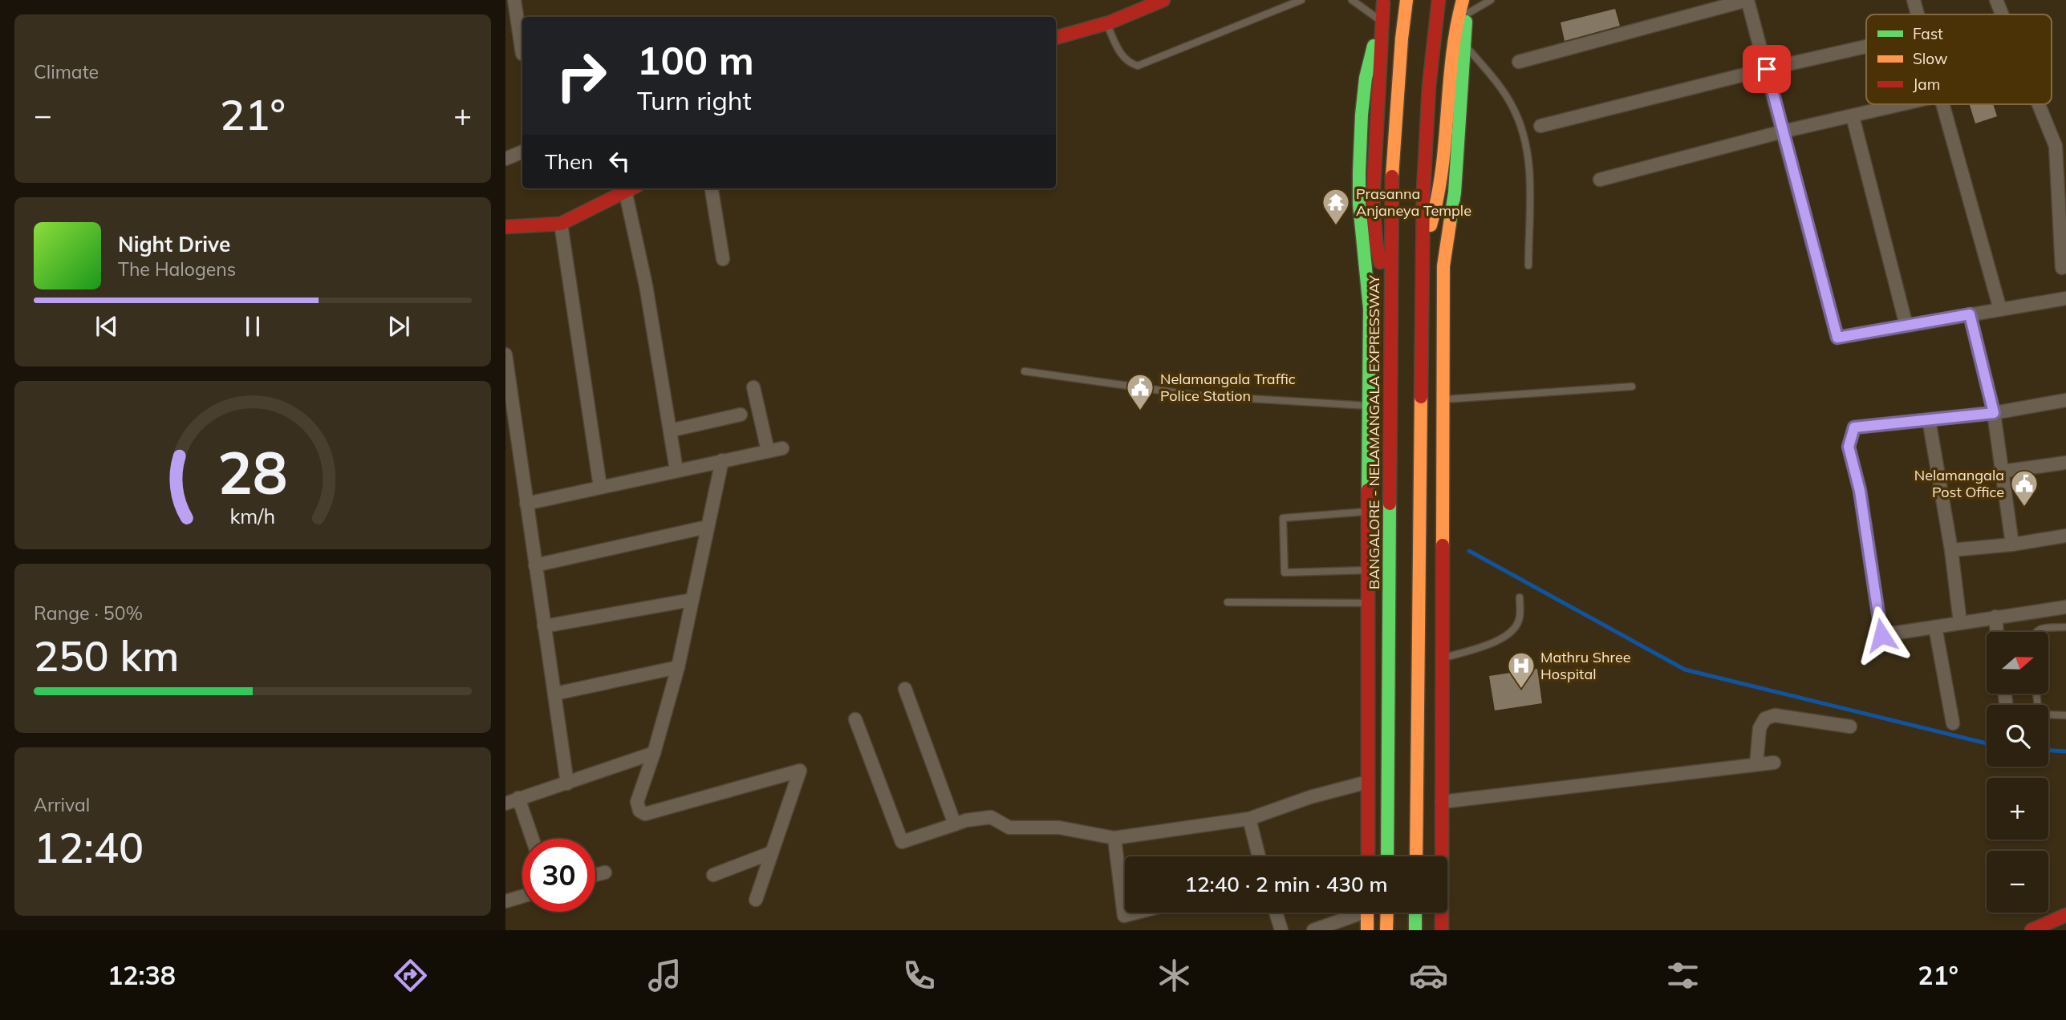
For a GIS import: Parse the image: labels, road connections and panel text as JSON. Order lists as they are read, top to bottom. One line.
{"streets":{"main road":["BANGALORE - NELAMANGALA EXPRESSWAY"]},"places":{"temple":["Prasanna Anjaneya Temple"],"public building":["Nelamangala Traffic Police Station","Nelamangala Post Office"],"hospital":["Mathru Shree Hospital"]},"legend":["Fast","Slow","Jam"],"north":"right","page":{"tile":["Climate",["Range · 50%","250 km"],["Arrival","12:40"]],"turn":["100 m","Turn right"],"heat":["−","21°","+"],"then":"Then","song":["Night Drive","The Halogens"],"map_buttons":["+","−"],"limit":"30","trip":"12:40 · 2 min · 430 m","tabs":["12:38","21°"],"gauge":["28","km/h"]}}
